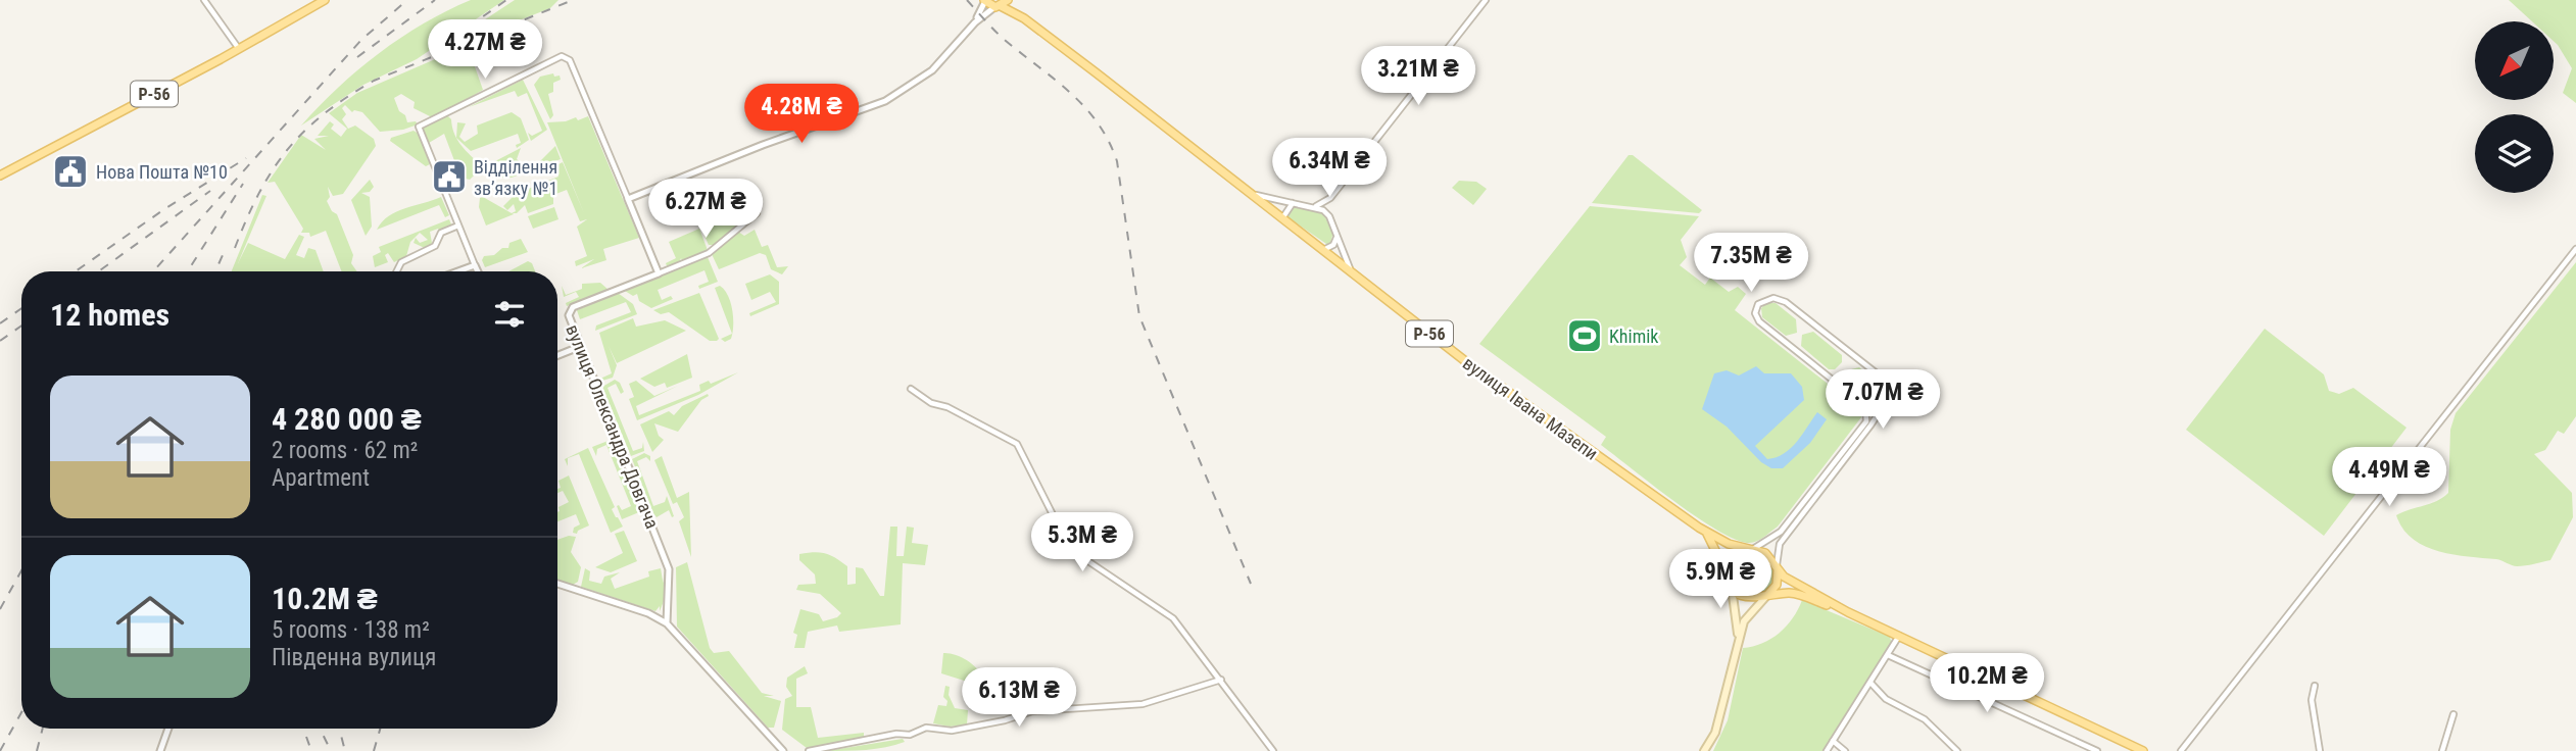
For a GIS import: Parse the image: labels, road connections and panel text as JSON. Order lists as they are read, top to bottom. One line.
{"streets":{"main road":["Р-56","вулиця Івана Мазепи"],"street":["вулиця Олександра Довгача"]},"crossings":[["Р-56","вулиця Івана Мазепи"]],"places":{"public building":["Нова Пошта №10","Відділення зв’язку №1"],"sports":["Khimik"]},"north":"bottom left","page":{"price":["4.27M ₴","3.21M ₴","4.28M ₴","6.34M ₴","6.27M ₴","7.35M ₴","7.07M ₴","4.49M ₴","5.3M ₴","5.9M ₴","10.2M ₴","6.13M ₴"],"heading":"12 homes","list":[{"name":"4 280 000 ₴","note":"2 rooms · 62 m² · Apartment"},{"name":"10.2M ₴","note":"5 rooms · 138 m² · Південна вулиця"}]}}
